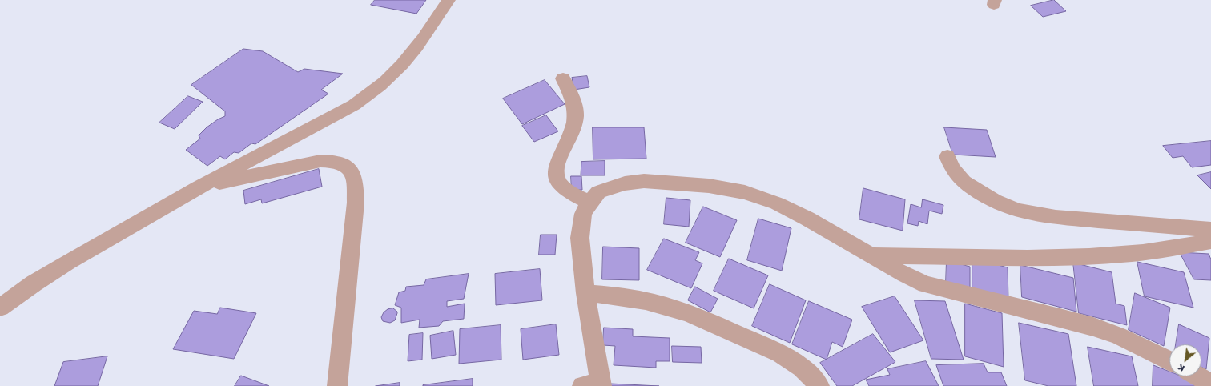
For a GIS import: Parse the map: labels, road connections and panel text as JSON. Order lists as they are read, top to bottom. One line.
{"north":"bottom left"}
